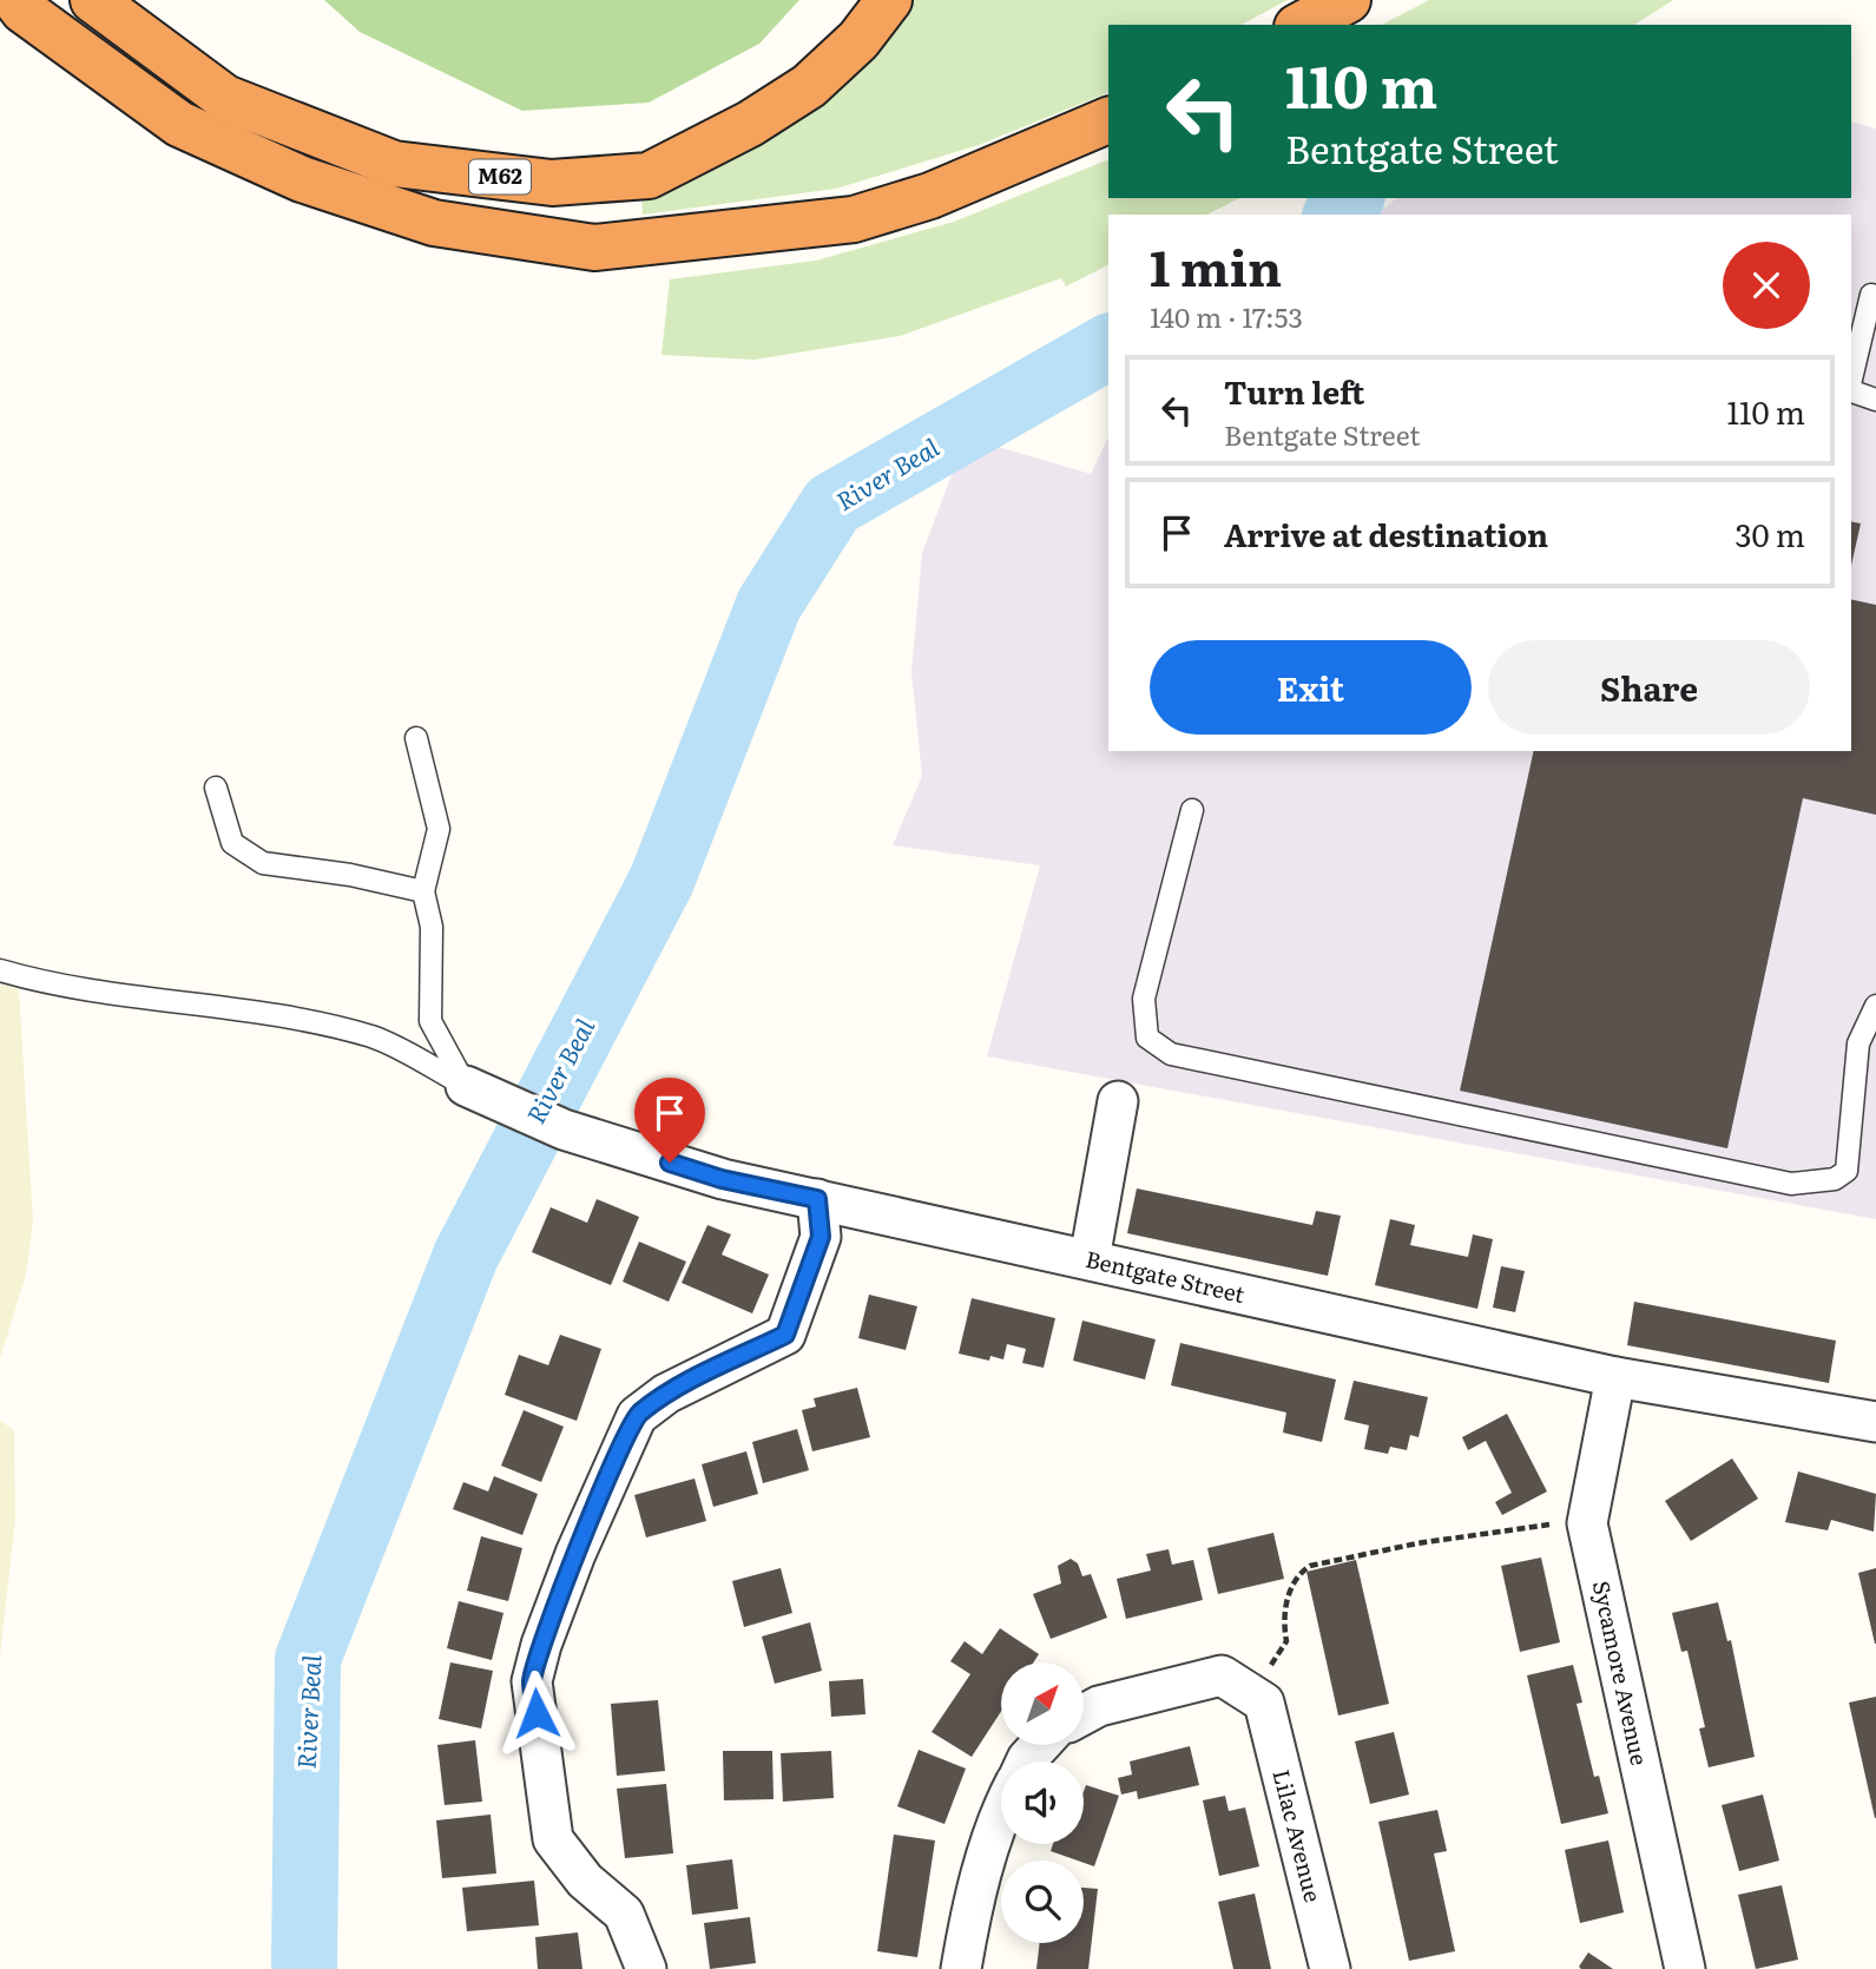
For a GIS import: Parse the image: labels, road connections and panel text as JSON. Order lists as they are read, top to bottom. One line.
{"streets":{"highway":["M62"],"street":["Bentgate Street","Sycamore Avenue","Lilac Avenue"]},"crossings":[["Bentgate Street","Sycamore Avenue"]],"water":["River Beal"],"north":"top right","page":{"turn":["110 m","Bentgate Street"],"heading":["1 min","140 m · 17:53"],"list":[{"name":"Turn left","note":"Bentgate Street","value":"110 m"},{"name":"Arrive at destination","value":"30 m"}],"buttons":["Exit","Share"]}}
